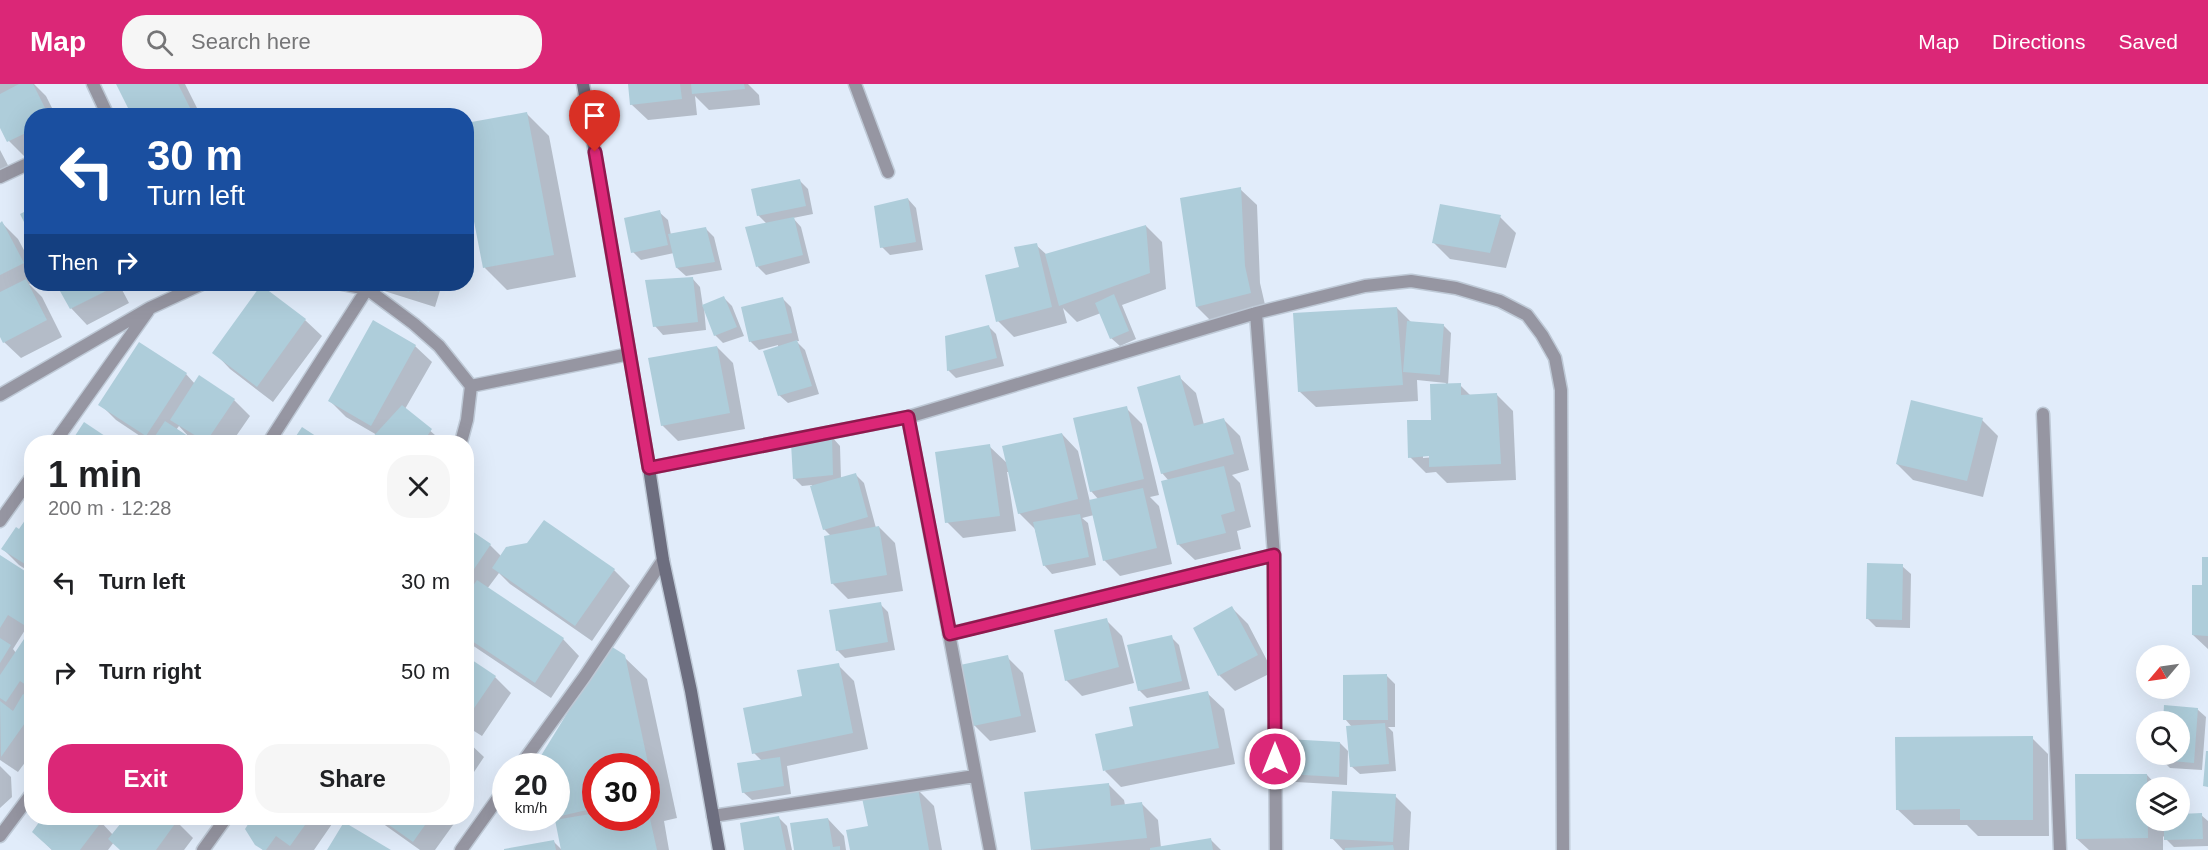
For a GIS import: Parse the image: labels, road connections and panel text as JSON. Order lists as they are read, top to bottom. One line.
{"north":"bottom left","page":{"header":"Map","search":"Search here","nav":["Map","Directions","Saved"],"turn":["30 m","Turn left"],"then":"Then","heading":["1 min","200 m · 12:28"],"list":[{"name":"Turn left","value":"30 m"},{"name":"Turn right","value":"50 m"}],"buttons":["Exit","Share"],"speed":"20 km/h","limit":"30"}}
